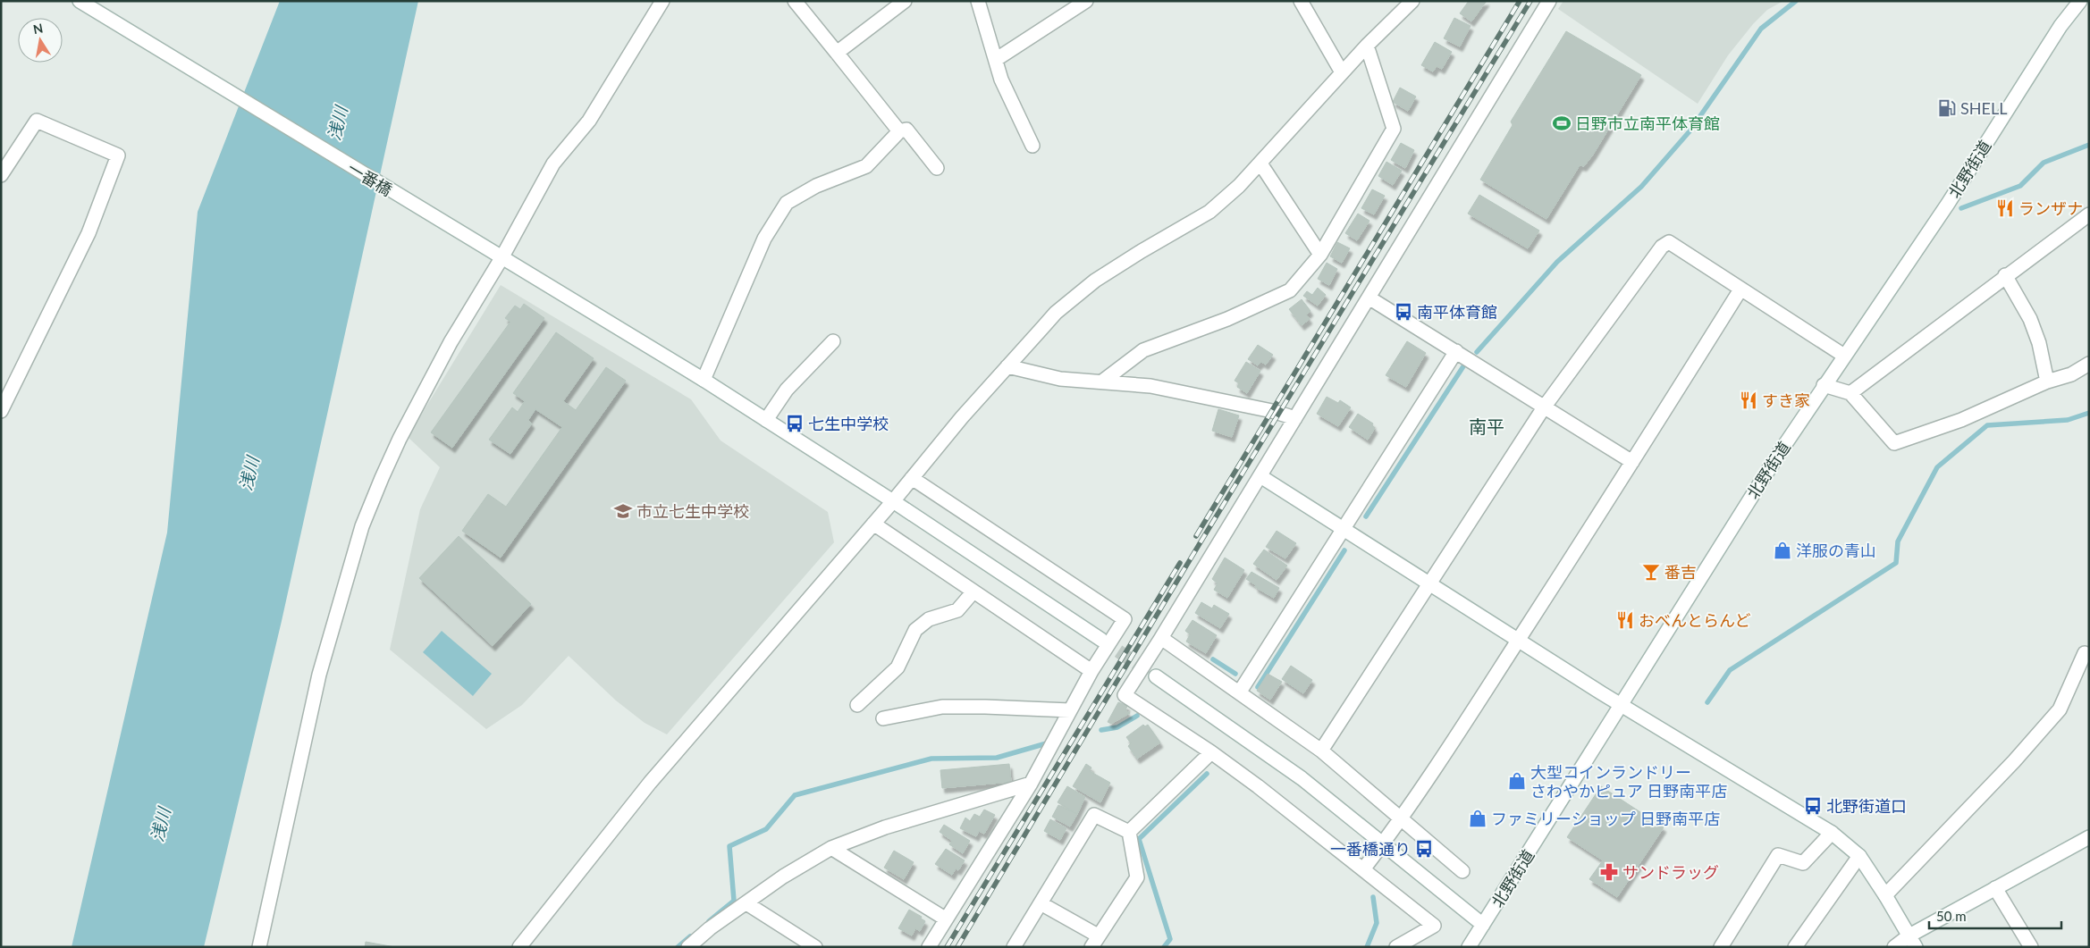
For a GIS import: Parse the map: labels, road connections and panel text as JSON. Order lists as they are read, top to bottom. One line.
{"streets":{"street":["北野街道","一番橋"]},"districts":["南平"],"water":["浅川"],"places":{"fuel station":["SHELL"],"sports":["日野市立南平体育館"],"restaurant":["ランザナ","すき家","おべんとらんど"],"bus stop":["南平体育館","七生中学校","北野街道口","一番橋通り"],"school or university":["市立七生中学校"],"shop":["洋服の青山","大型コインランドリー さわやかピュア 日野南平店","ファミリーショップ 日野南平店"],"bar":["番吉"],"pharmacy":["サンドラッグ"]},"scale_bar":"50 m","north":"top"}
